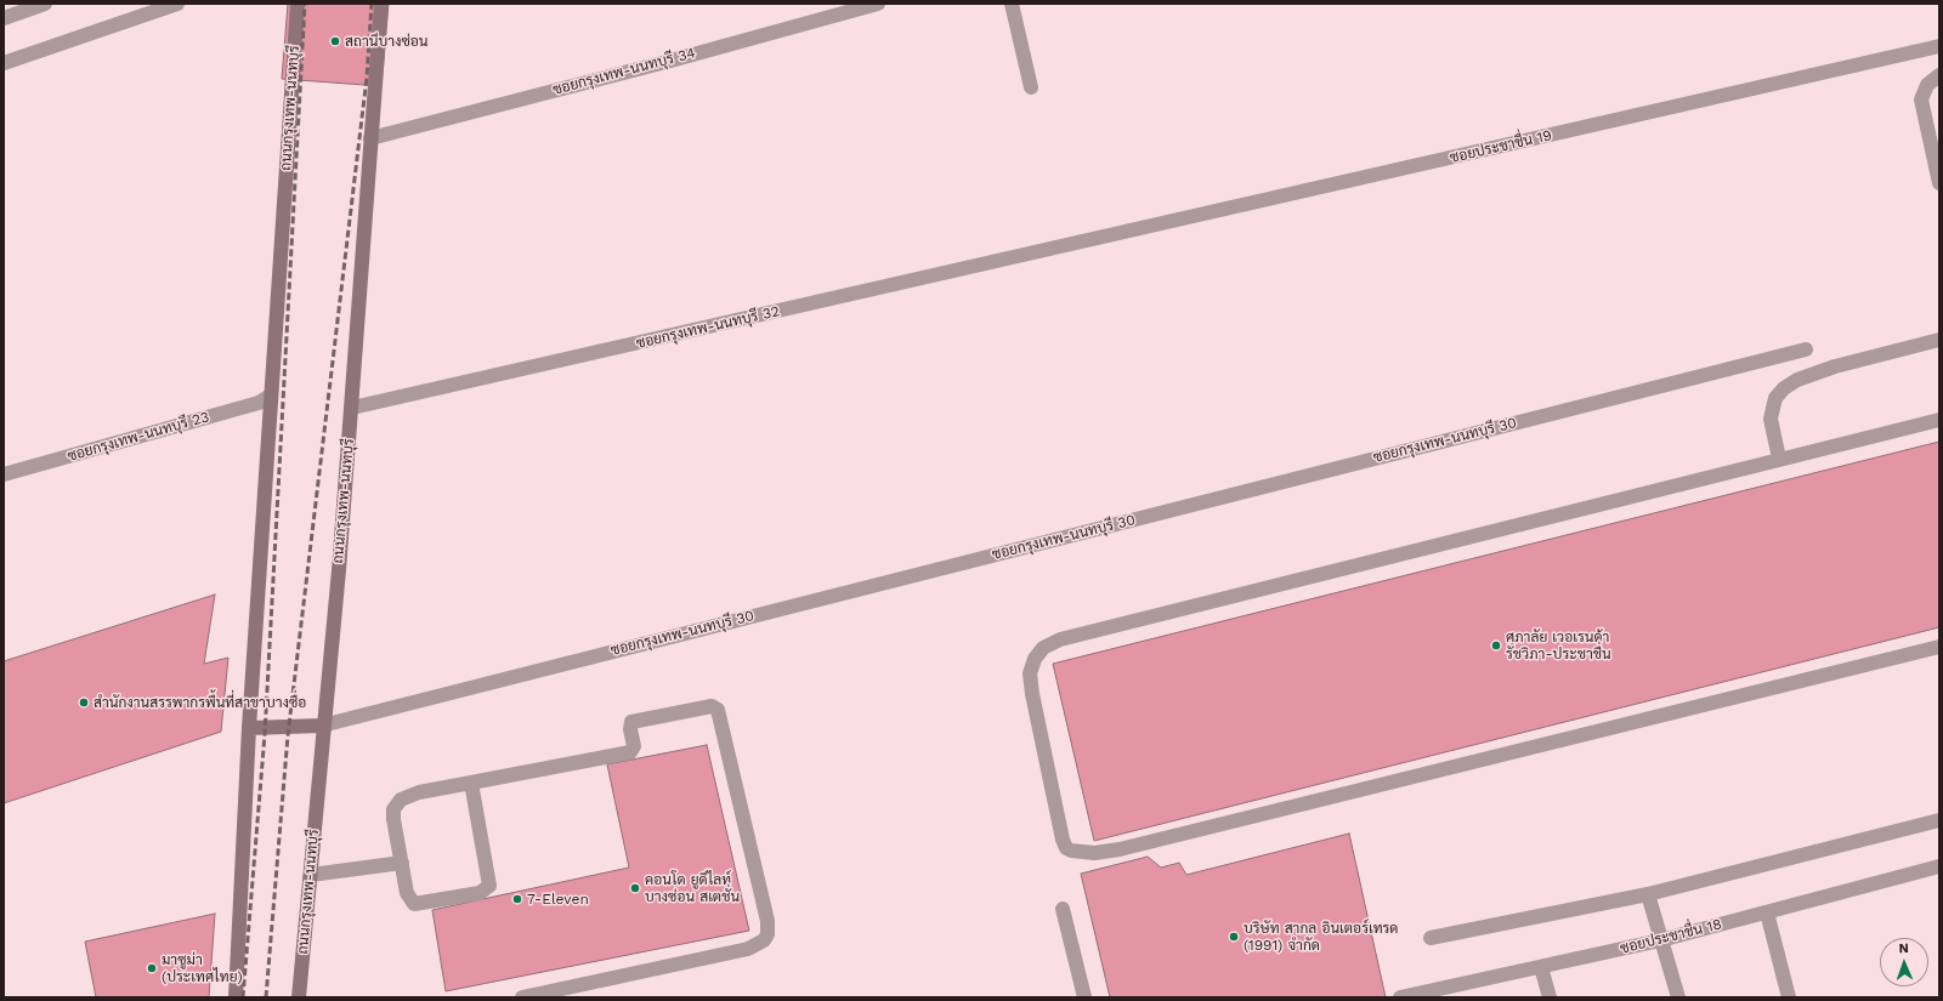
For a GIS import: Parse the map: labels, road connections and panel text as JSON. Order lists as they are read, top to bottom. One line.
{"streets":{"main road":["ถนนกรุงเทพ-นนทบุรี"],"street":["ซอยกรุงเทพ-นนทบุรี 34","ซอยประชาชื่น 19","ซอยกรุงเทพ-นนทบุรี 32","ซอยกรุงเทพ-นนทบุรี 23","ซอยกรุงเทพ-นนทบุรี 30","ซอยประชาชื่น 18"]},"crossings":[["ซอยกรุงเทพ-นนทบุรี 34","ถนนกรุงเทพ-นนทบุรี"],["ถนนกรุงเทพ-นนทบุรี","ซอยกรุงเทพ-นนทบุรี 32"],["ถนนกรุงเทพ-นนทบุรี","ซอยกรุงเทพ-นนทบุรี 23"],["ถนนกรุงเทพ-นนทบุรี","ซอยกรุงเทพ-นนทบุรี 30"],["ซอยประชาชื่น 19","ซอยกรุงเทพ-นนทบุรี 32"]],"places":["สถานีบางซ่อน","ศุภาลัย เวอเรนด้า รัชวิภา-ประชาชื่น","สำนักงานสรรพากรพื้นที่สาขาบางซื่อ","คอนโด ยูดีไลท์ บางซ่อน สเตชั่น","7-Eleven","บริษัท สากล อินเตอร์เทรด (1991) จำกัด","มาซูม่า (ประเทศไทย)"],"north":"top"}
